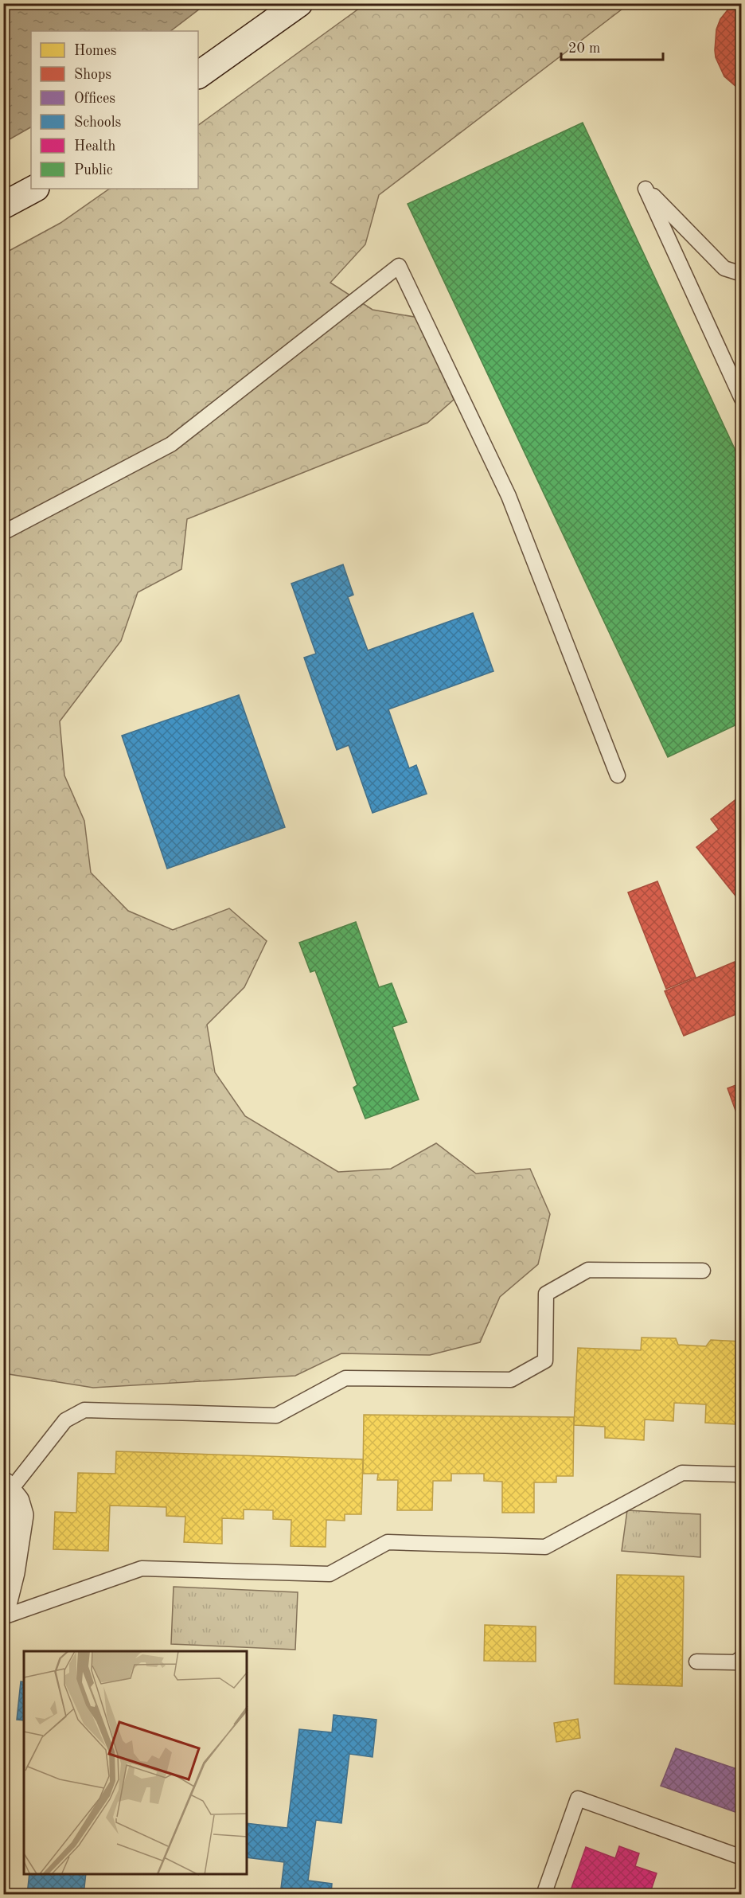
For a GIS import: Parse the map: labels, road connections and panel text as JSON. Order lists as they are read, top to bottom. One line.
{"legend":["Homes","Shops","Offices","Schools","Health","Public"],"scale_bar":"20 m"}
